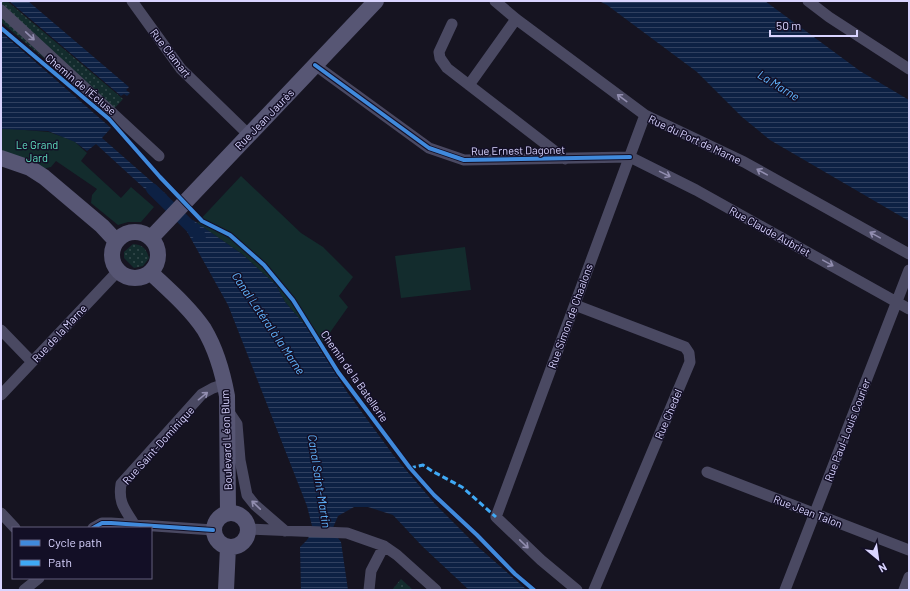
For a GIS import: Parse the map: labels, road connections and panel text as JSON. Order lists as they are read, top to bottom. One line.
{"streets":{"main road":["Rue Jean Jaurès","Boulevard Léon Blum"],"street":["Rue Clamart","Chemin de l'Écluse","Rue du Port de Marne","Rue Ernest Dagonet","Rue Claude Aubriet","Rue Simon de Chaalons","Rue de la Marne","Rue Chedel","Rue Paul-Louis Courier","Rue Saint-Dominique","Rue Jean Talon"],"cycle path":["Chemin de la Batellerie"]},"crossings":[["Rue Clamart","Rue Jean Jaurès"],["Rue Jean Jaurès","Rue Ernest Dagonet"],["Rue Jean Jaurès","Rue de la Marne"],["Rue Jean Jaurès","Boulevard Léon Blum"],["Rue du Port de Marne","Rue Simon de Chaalons"],["Rue Ernest Dagonet","Rue Claude Aubriet"],["Rue Ernest Dagonet","Rue Simon de Chaalons"],["Rue Claude Aubriet","Rue Simon de Chaalons"],["Rue Claude Aubriet","Rue Paul-Louis Courier"],["Rue Simon de Chaalons","Rue Chedel"],["Rue de la Marne","Boulevard Léon Blum"],["Rue Paul-Louis Courier","Rue Jean Talon"],["Boulevard Léon Blum","Rue Saint-Dominique"]],"one_way":["Chemin de l'Écluse","Rue du Port de Marne","Rue Claude Aubriet","Rue Simon de Chaalons","Rue Saint-Dominique"],"water":["La Marne","Canal Latéral à la Marne","Canal Saint-Martin"],"parks":["Le Grand Jard"],"legend":["Cycle path","Path"],"scale_bar":"50 m","north":"bottom right"}
